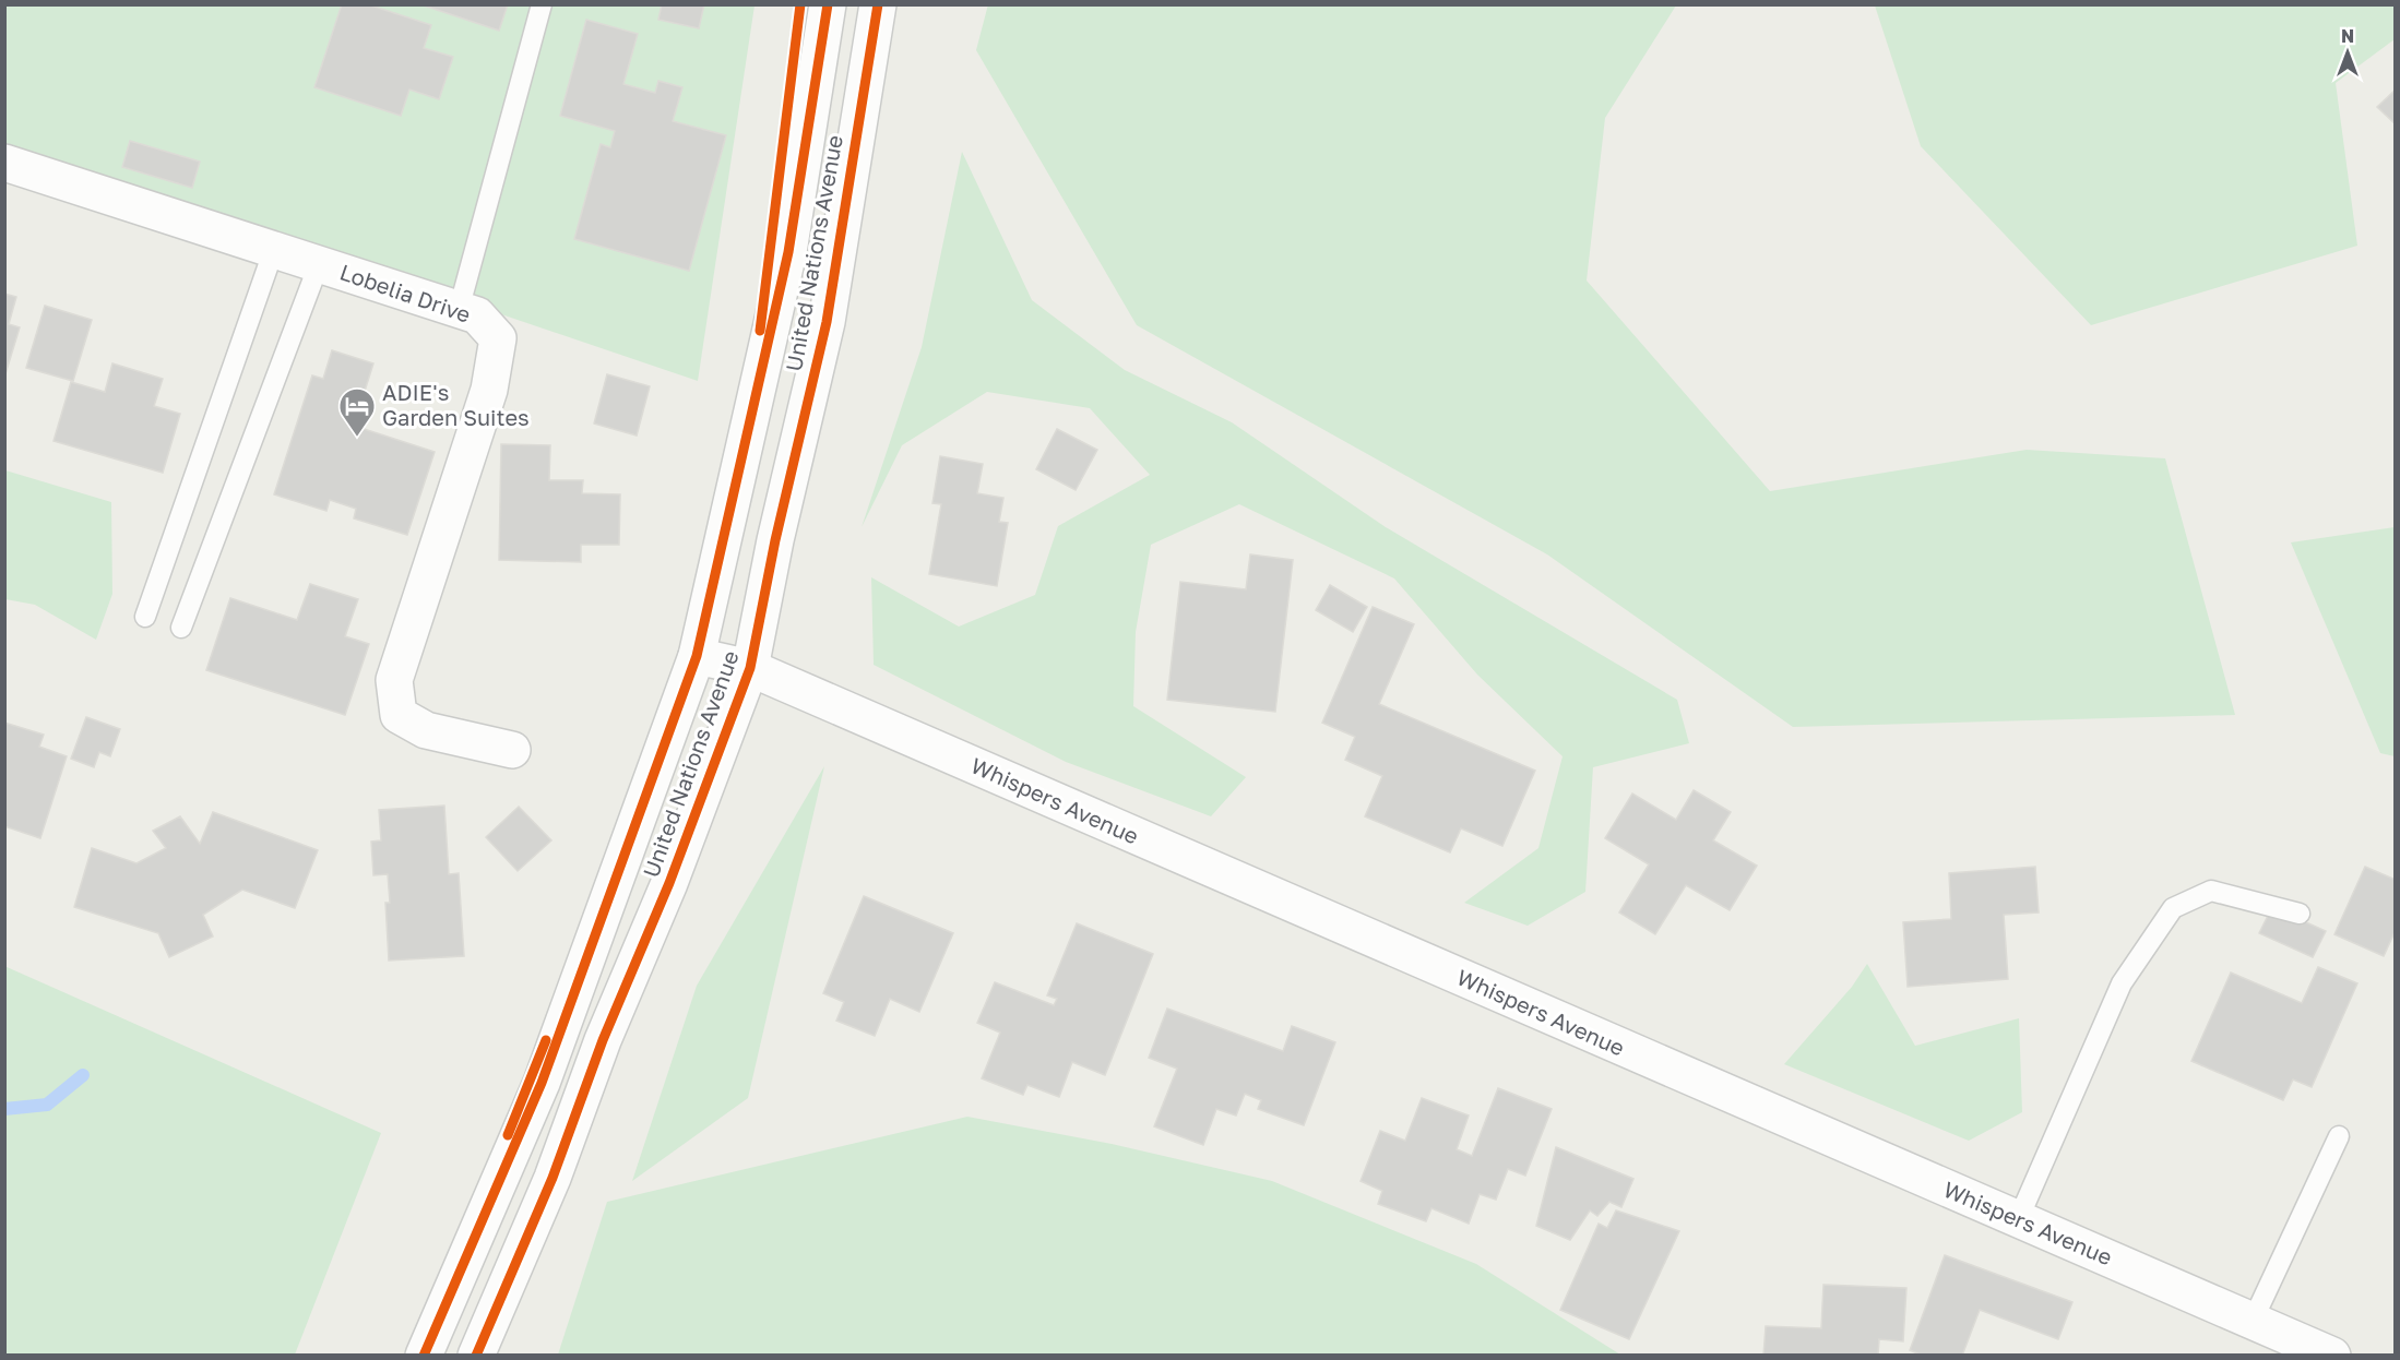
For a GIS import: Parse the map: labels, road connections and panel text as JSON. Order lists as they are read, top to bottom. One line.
{"streets":{"street":["United Nations Avenue","Lobelia Drive","Whispers Avenue"]},"crossings":[["United Nations Avenue","Whispers Avenue"]],"places":{"hotel":["ADIE's Garden Suites"]},"north":"top"}
